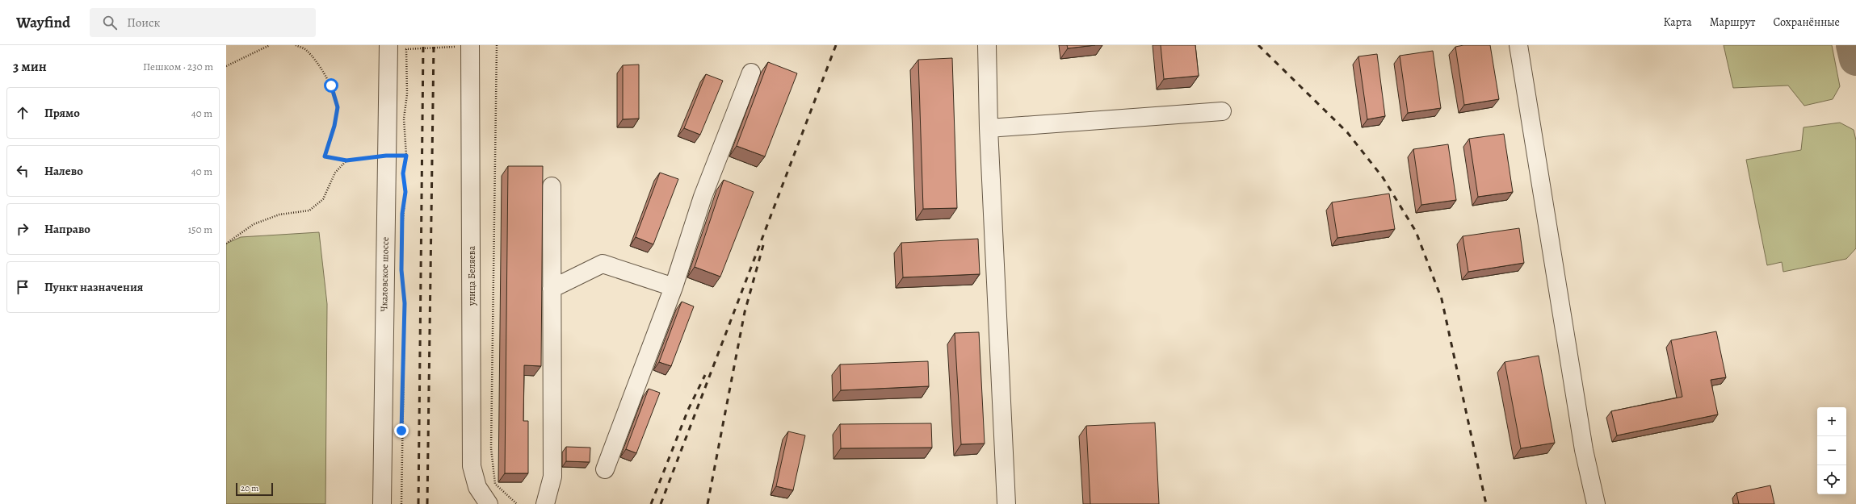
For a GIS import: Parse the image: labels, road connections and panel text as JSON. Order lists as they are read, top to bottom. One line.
{"streets":{"street":["Чкаловское шоссе","улица Беляева"]},"scale_bar":"20 m","page":{"header":"Wayfind","search":"Поиск","nav":["Карта","Маршрут","Сохранённые"],"heading":["3 мин","Пешком · 230 m"],"list":[["Прямо","40 m"],["Налево","40 m"],["Направо","150 m"],"Пункт назначения"],"map_buttons":["+","−"],"scale":"20 m"}}
